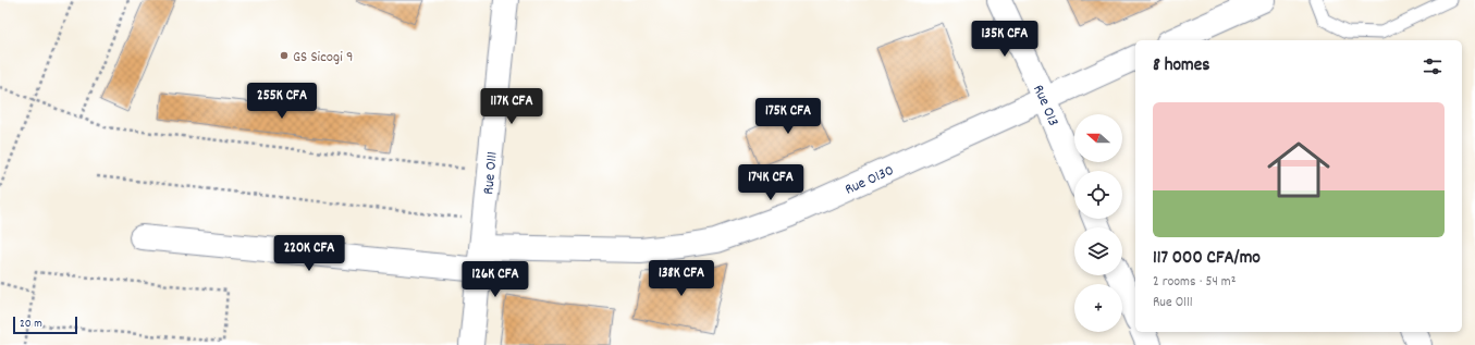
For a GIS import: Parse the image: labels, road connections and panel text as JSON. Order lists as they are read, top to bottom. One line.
{"streets":{"street":["Rue O13","Rue O111","Rue O130"]},"crossings":[["Rue O13","Rue O130"],["Rue O111","Rue O130"]],"places":["GS Sicogi 9"],"scale_bar":"20 m","north":"left","page":{"price":["135K CFA","255K CFA","117K CFA","175K CFA","174K CFA","220K CFA","138K CFA","126K CFA"],"heading":"8 homes","list":[{"name":"117 000 CFA/mo","note":"2 rooms · 54 m² · Rue O111"}],"map_buttons":"+","scale":"20 m"}}
